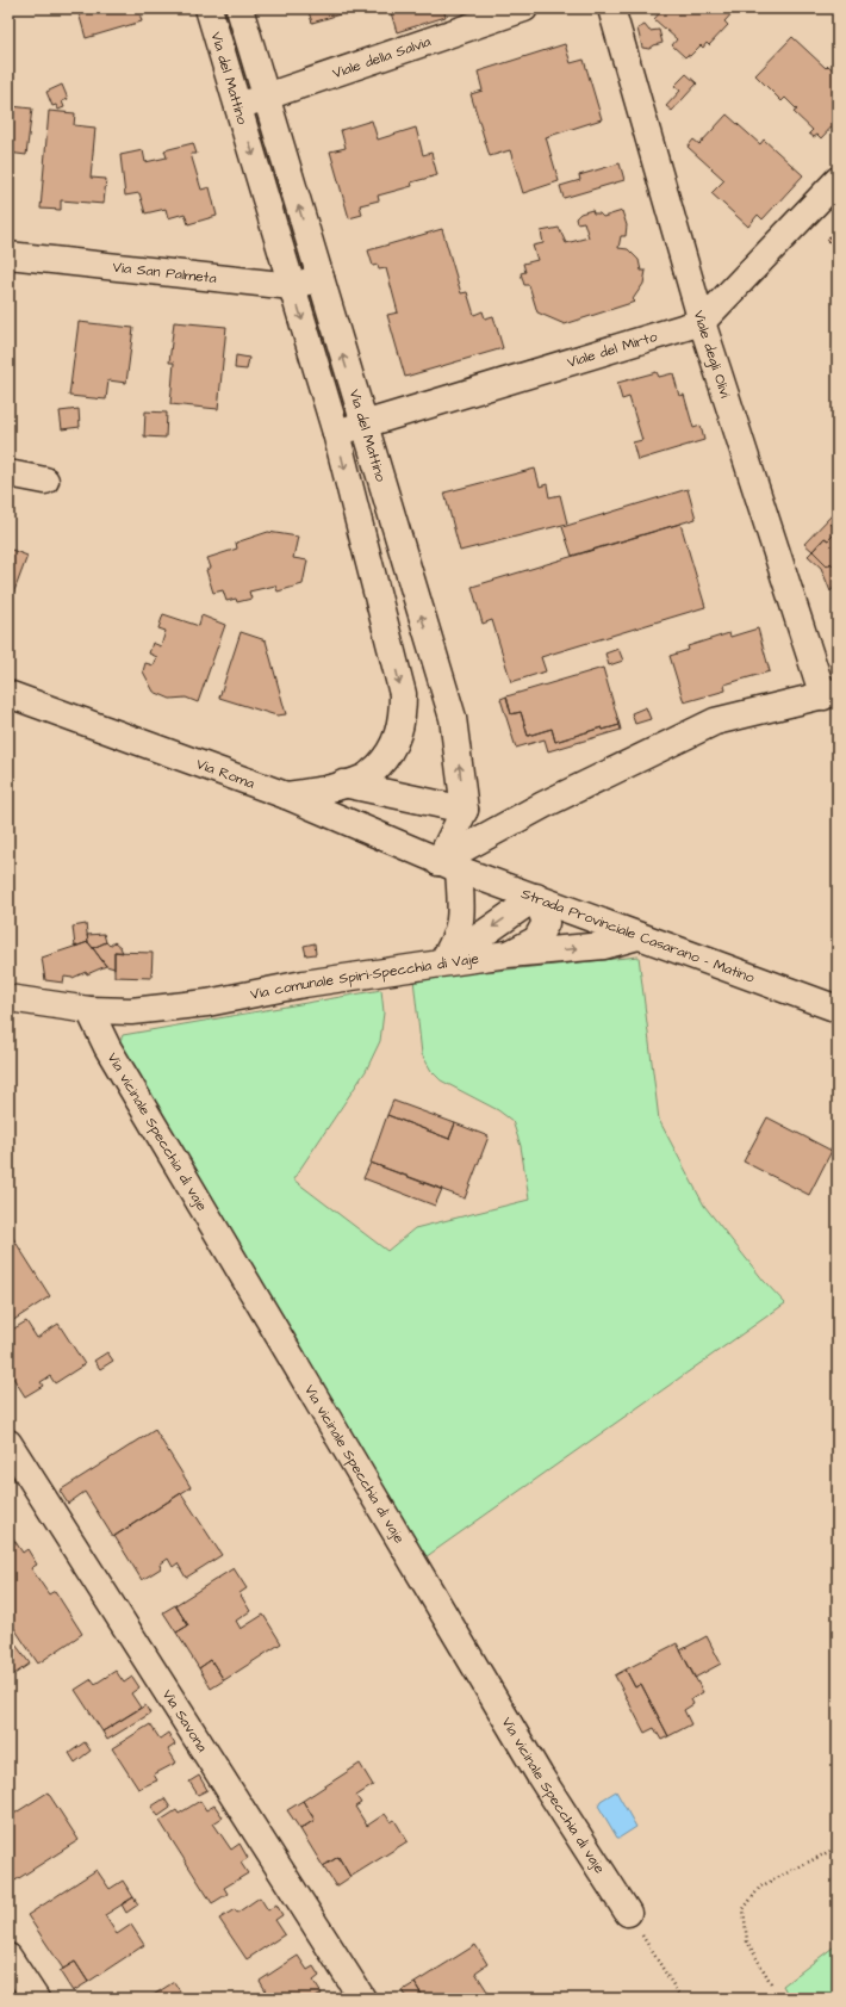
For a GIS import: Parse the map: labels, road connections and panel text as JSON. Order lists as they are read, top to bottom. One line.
{"streets":{"street":["Viale della Salvia","Via del Mattino","Via San Palmeta","Viale del Mirto","Viale degli Olivi","Via Roma","Strada Provinciale Casarano - Matino","Via comunale Spiri-Specchia di Vaje","Via vicinale Specchia di vaje","Via Savona"]},"crossings":[["Viale della Salvia","Via del Mattino"],["Via del Mattino","Via San Palmeta"],["Via del Mattino","Viale del Mirto"],["Via del Mattino","Via Roma"],["Viale del Mirto","Viale degli Olivi"],["Via Roma","Strada Provinciale Casarano - Matino"],["Strada Provinciale Casarano - Matino","Via comunale Spiri-Specchia di Vaje"],["Via comunale Spiri-Specchia di Vaje","Via vicinale Specchia di vaje"]]}
